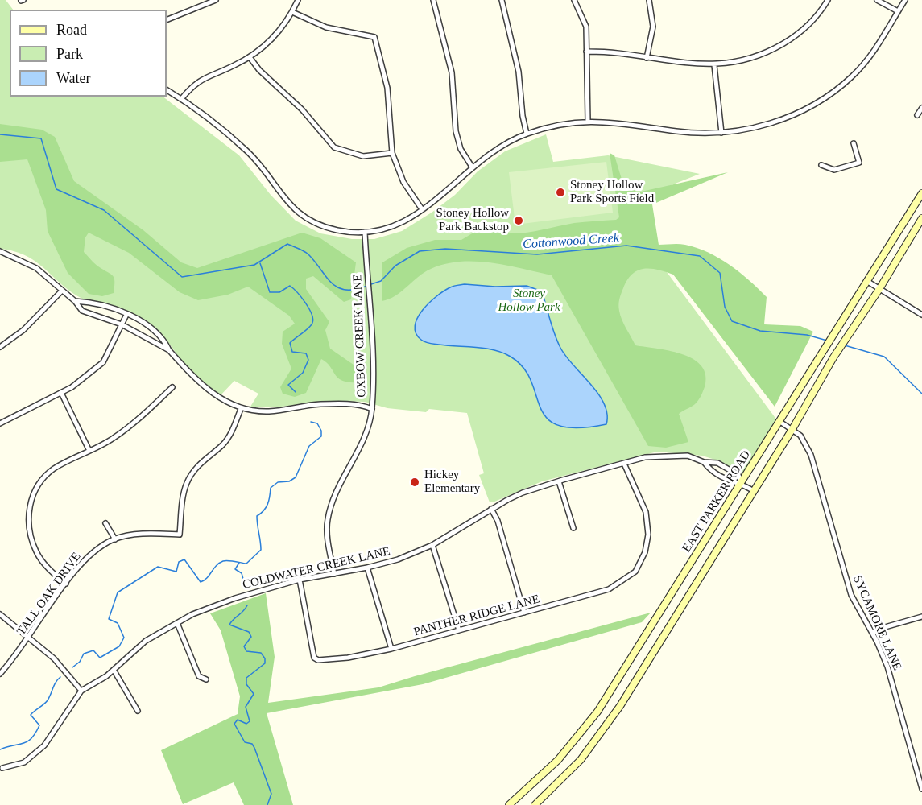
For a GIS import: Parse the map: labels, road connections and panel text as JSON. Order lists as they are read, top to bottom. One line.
{"streets":{"main road":["EAST PARKER ROAD"],"street":["OXBOW CREEK LANE","COLDWATER CREEK LANE","TALL OAK DRIVE","PANTHER RIDGE LANE","SYCAMORE LANE"]},"crossings":[["OXBOW CREEK LANE","COLDWATER CREEK LANE"],["EAST PARKER ROAD","COLDWATER CREEK LANE"],["EAST PARKER ROAD","SYCAMORE LANE"],["COLDWATER CREEK LANE","PANTHER RIDGE LANE"]],"water":["Cottonwood Creek"],"parks":["Stoney Hollow Park"],"places":["Stoney Hollow Park Sports Field","Stoney Hollow Park Backstop","Hickey Elementary"],"legend":["Road","Park","Water"]}
